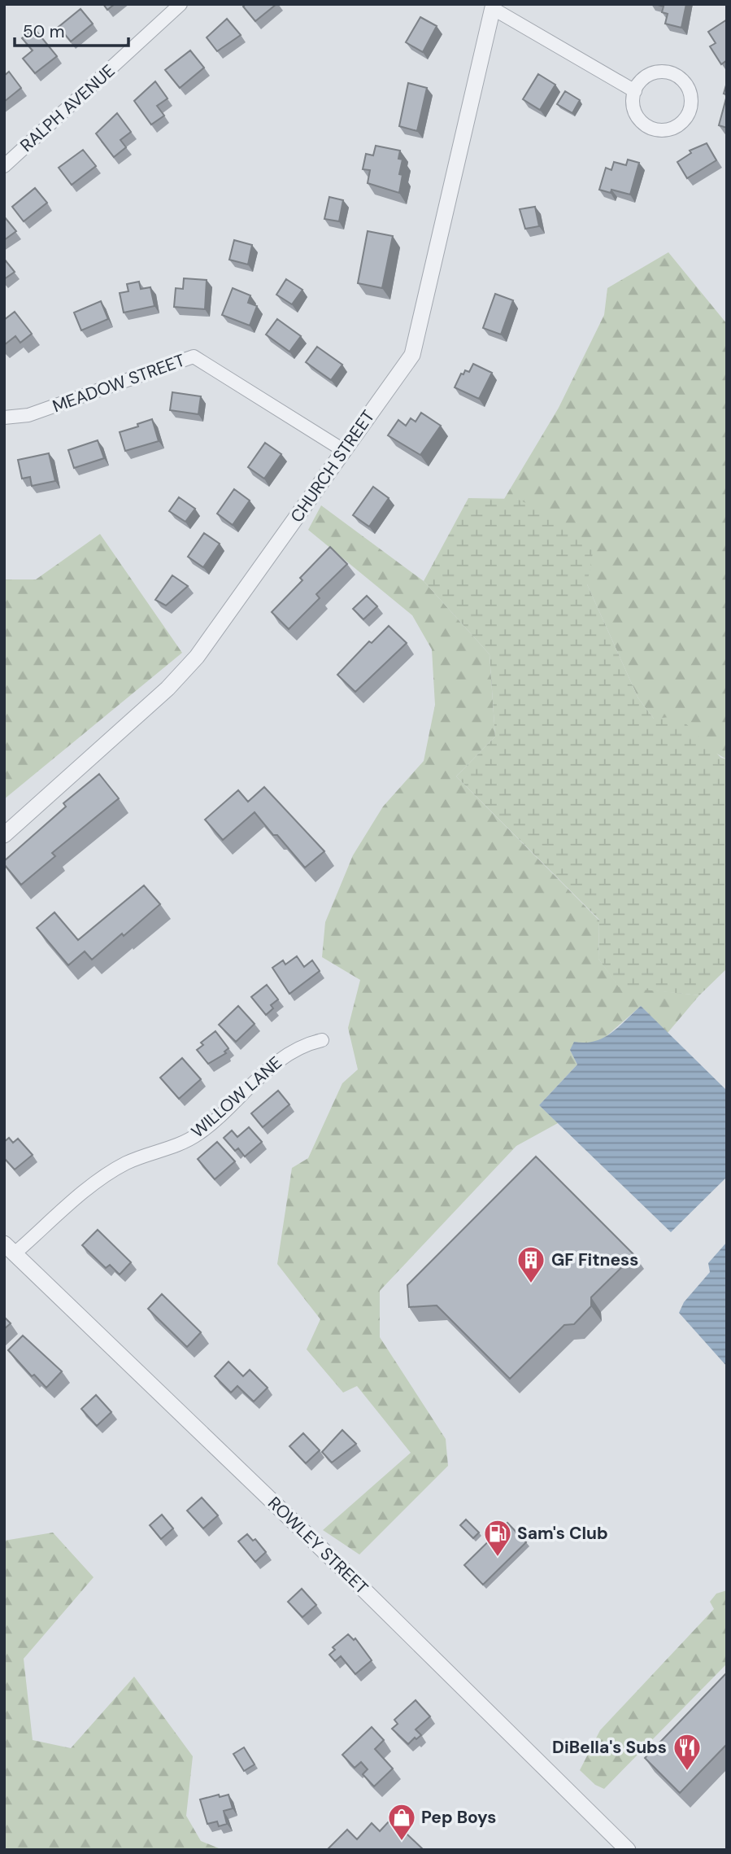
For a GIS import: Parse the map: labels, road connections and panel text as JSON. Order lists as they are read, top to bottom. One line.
{"streets":{"street":["RALPH AVENUE","MEADOW STREET","CHURCH STREET","WILLOW LANE","ROWLEY STREET"]},"crossings":[["MEADOW STREET","CHURCH STREET"],["WILLOW LANE","ROWLEY STREET"]],"places":{"building":["GF Fitness"],"fuel station":["Sam's Club"],"restaurant":["DiBella's Subs"],"shop":["Pep Boys"]},"scale_bar":"50 m"}
